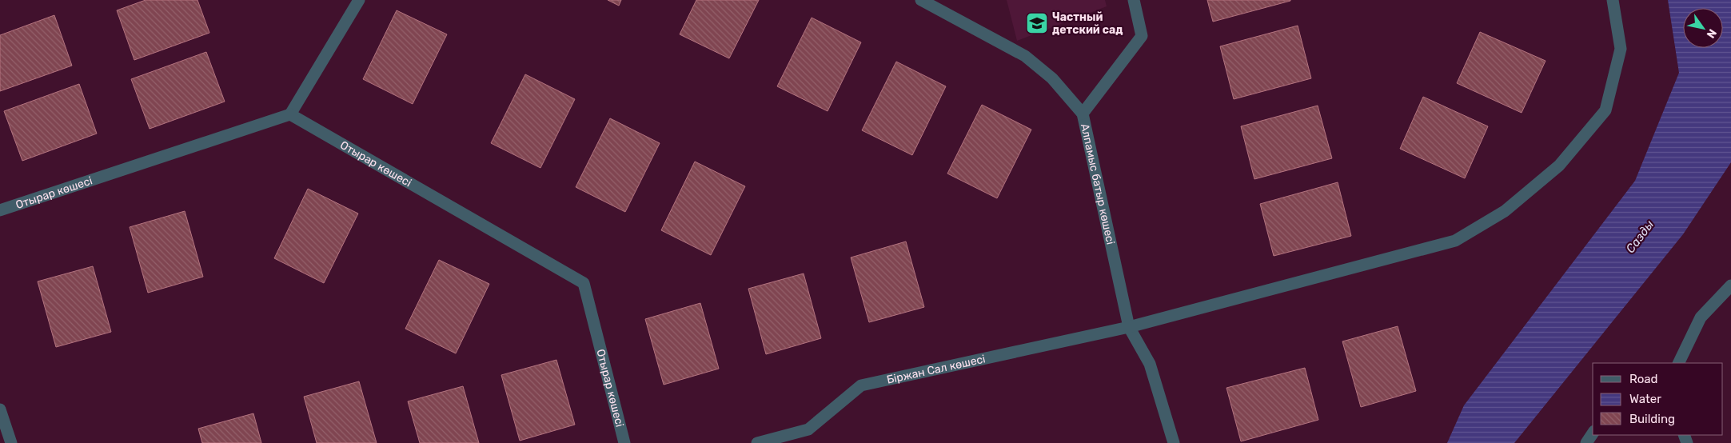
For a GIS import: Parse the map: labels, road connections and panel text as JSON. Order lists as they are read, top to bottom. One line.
{"streets":{"street":["Отырар көшесі","Алпамыс батыр көшесі","Біржан Сал көшесі"]},"crossings":[["Алпамыс батыр көшесі","Біржан Сал көшесі"]],"water":["Сазды"],"places":{"school or university":["Частный детский сад"]},"legend":["Road","Water","Building"],"north":"bottom right"}
